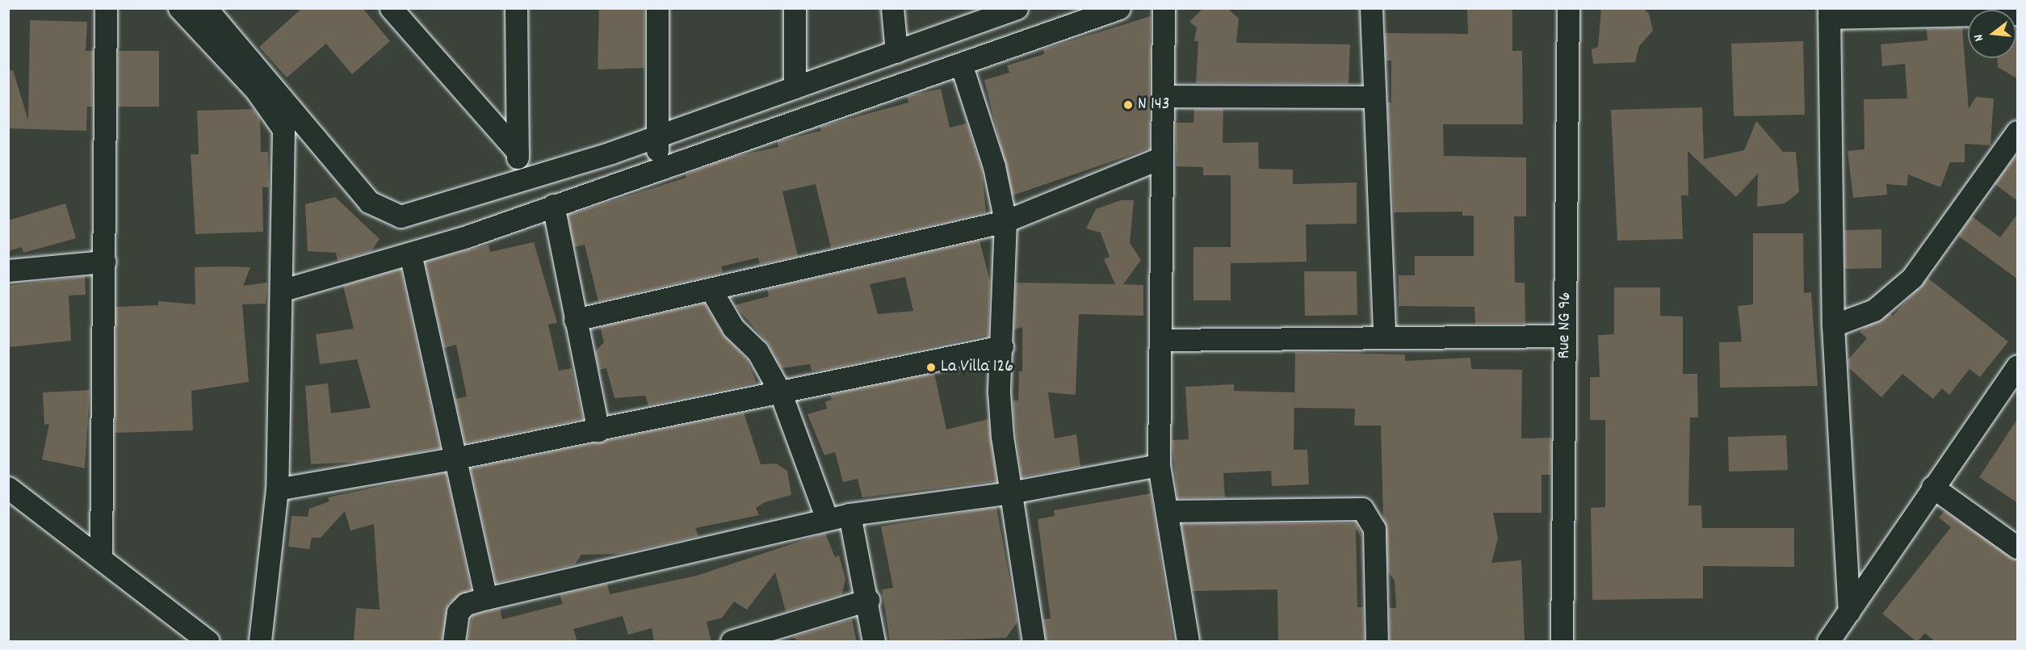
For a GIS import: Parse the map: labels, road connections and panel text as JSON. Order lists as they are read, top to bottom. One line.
{"streets":{"street":["Rue NG 96"]},"places":["N 143","La Villa 126"],"north":"left"}
